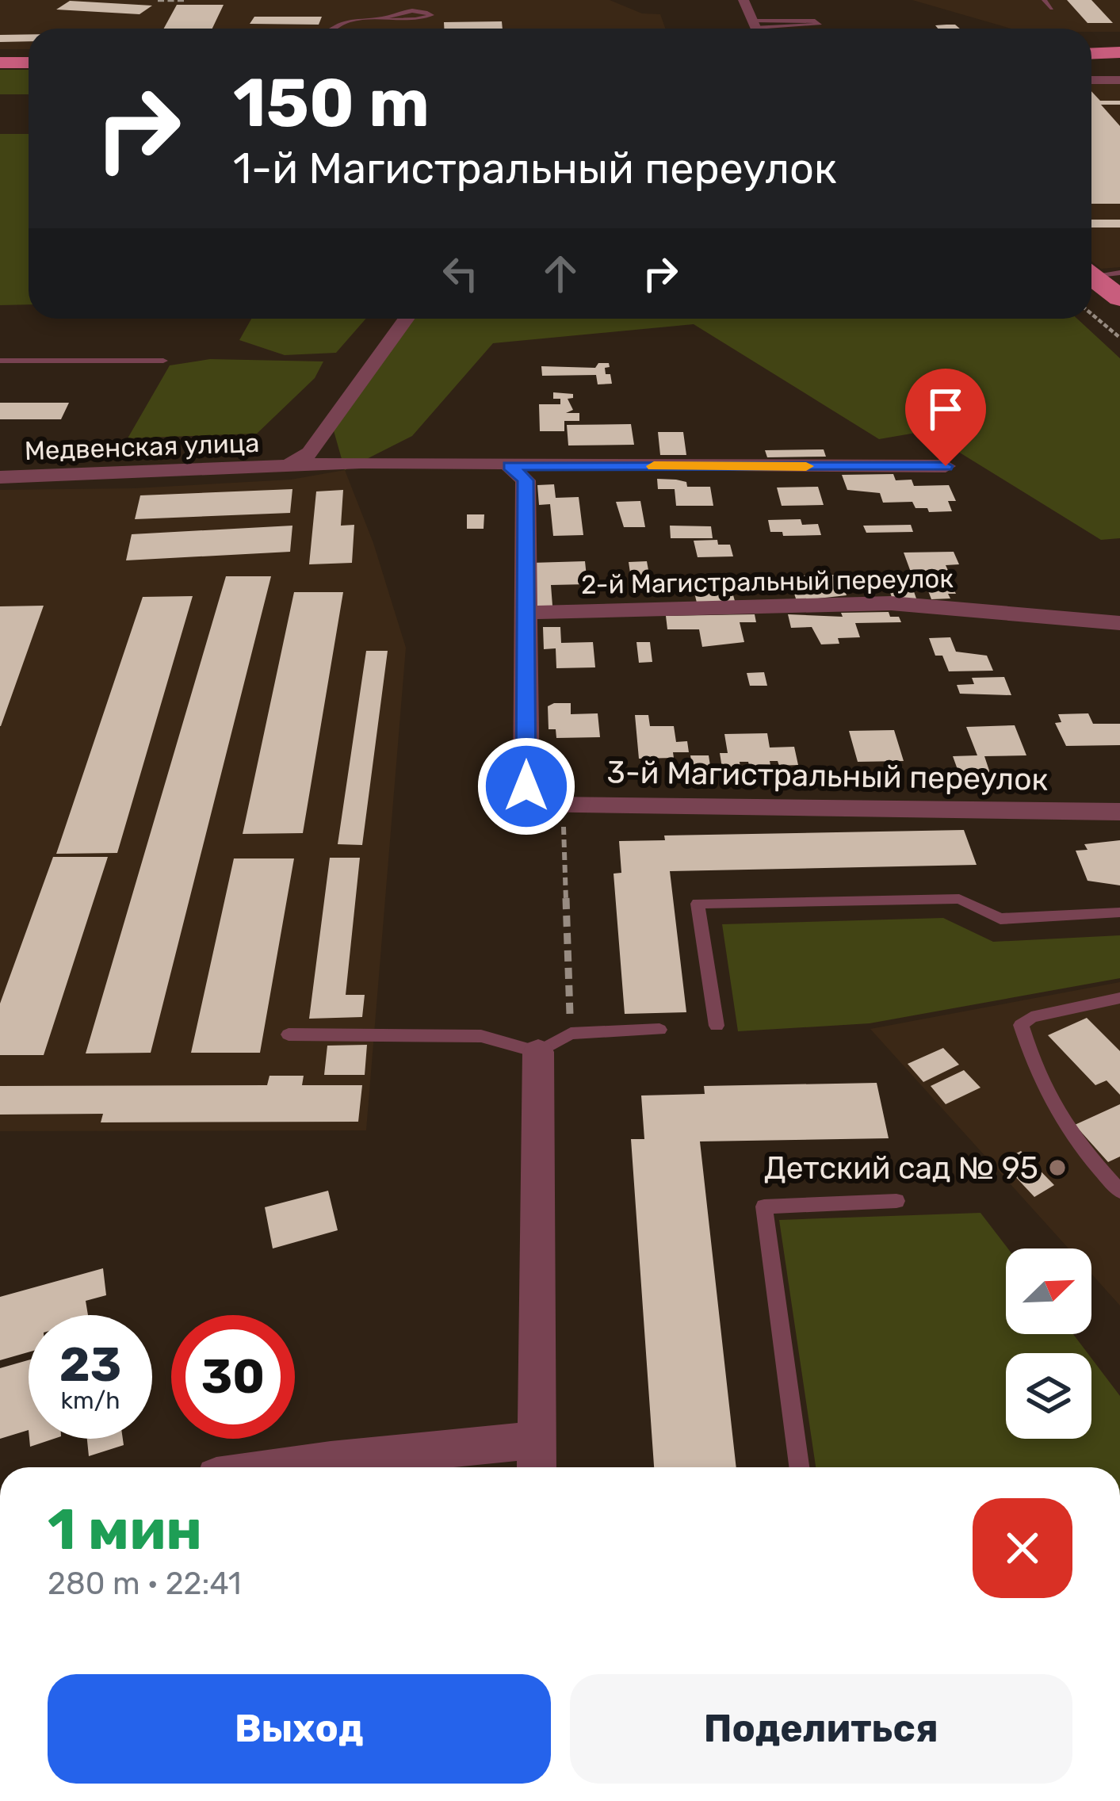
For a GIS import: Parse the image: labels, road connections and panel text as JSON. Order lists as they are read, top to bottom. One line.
{"streets":{"street":["Медвенская улица","2-й Магистральный переулок","3-й Магистральный переулок"]},"crossings":[["2-й Магистральный переулок","3-й Магистральный переулок"]],"places":["Детский сад № 95"],"north":"top right","page":{"turn":["150 m","1-й Магистральный переулок"],"speed":"23 km/h","limit":"30","heading":["1 мин","280 m · 22:41"],"buttons":["Выход","Поделиться"]}}
